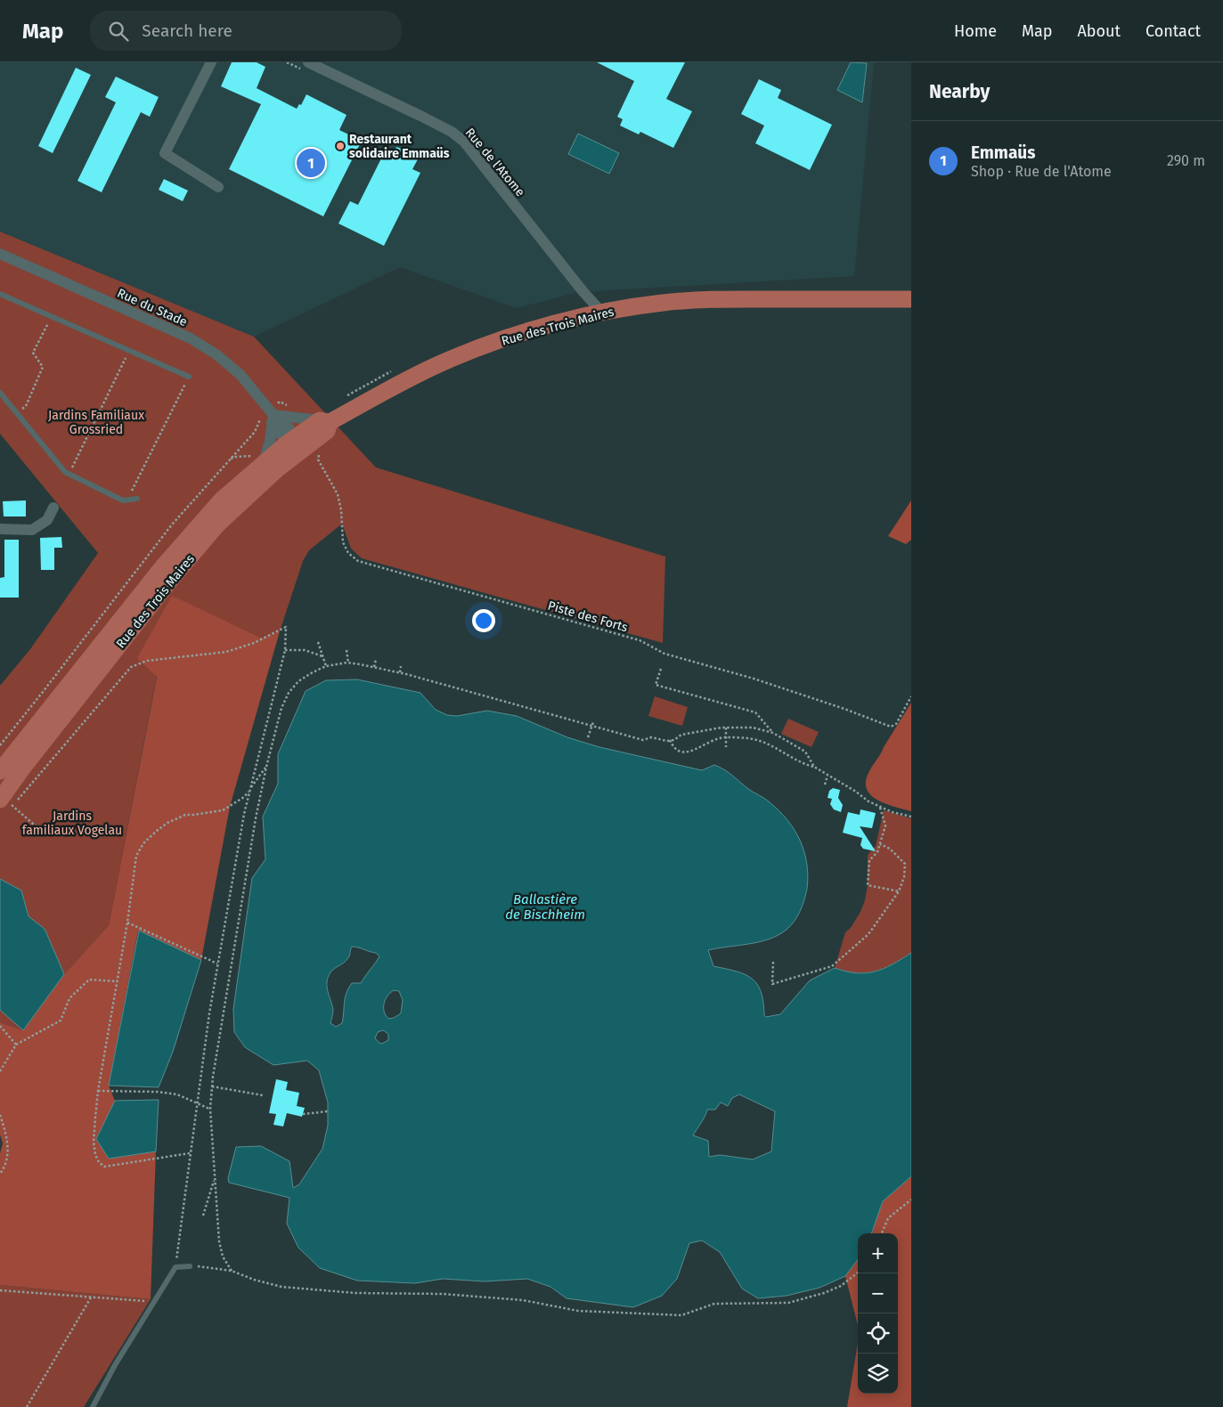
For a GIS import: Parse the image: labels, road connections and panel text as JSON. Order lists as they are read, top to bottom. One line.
{"streets":{"main road":["Rue des Trois Maires"],"street":["Rue de l'Atome","Rue du Stade"],"path":["Piste des Forts"]},"crossings":[["Rue de l'Atome","Rue des Trois Maires"],["Rue du Stade","Rue des Trois Maires"],["Rue du Stade","Piste des Forts"],["Rue des Trois Maires","Piste des Forts"]],"water":["Ballastière de Bischheim"],"parks":["Jardins Familiaux Grossried","Jardins familiaux Vogelau"],"places":["Restaurant solidaire Emmaüs"],"page":{"header":"Map","search":"Search here","nav":["Home","Map","About","Contact"],"heading":"Nearby","list":[{"mark":"1","name":"Emmaüs","note":"Shop · Rue de l'Atome","value":"290 m"}],"pins":"1","map_buttons":["+","−"]}}
